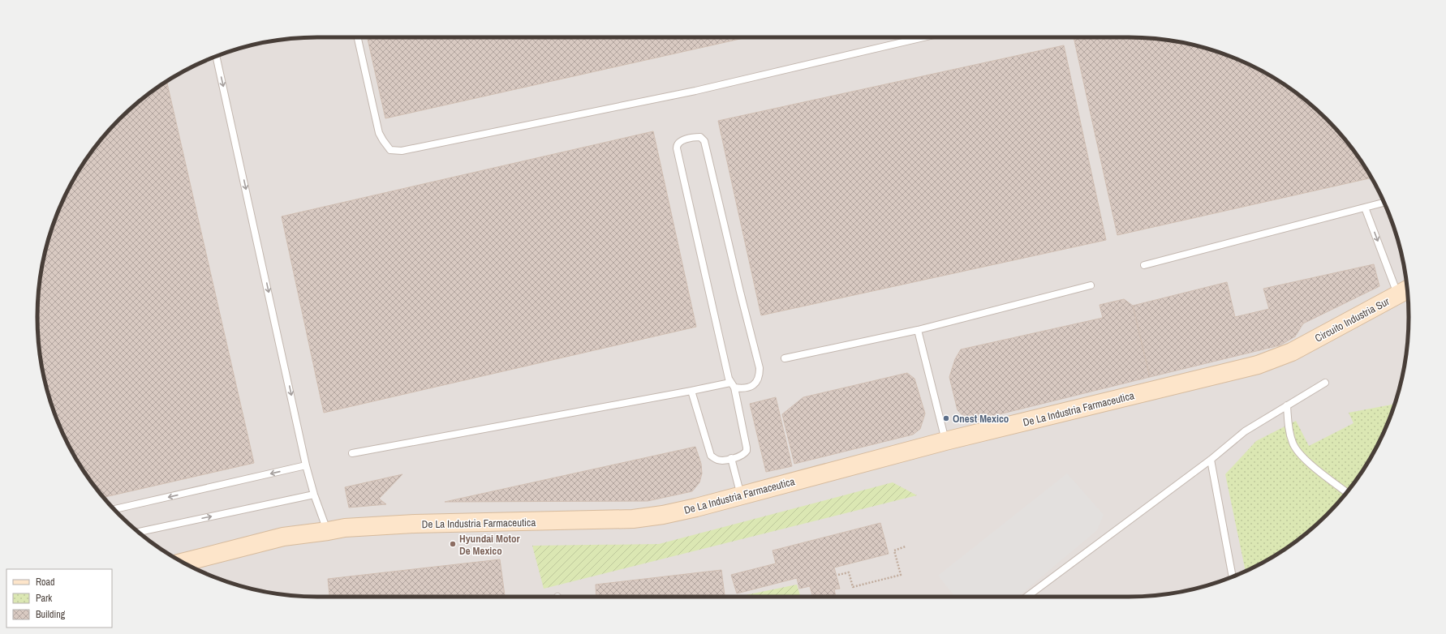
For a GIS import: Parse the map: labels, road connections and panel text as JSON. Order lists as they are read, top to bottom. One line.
{"streets":{"main road":["Circuito Industria Sur","De La Industria Farmaceutica"]},"crossings":[["Circuito Industria Sur","De La Industria Farmaceutica"]],"places":["Onest Mexico","Hyundai Motor De Mexico"],"legend":["Road","Park","Building"]}
